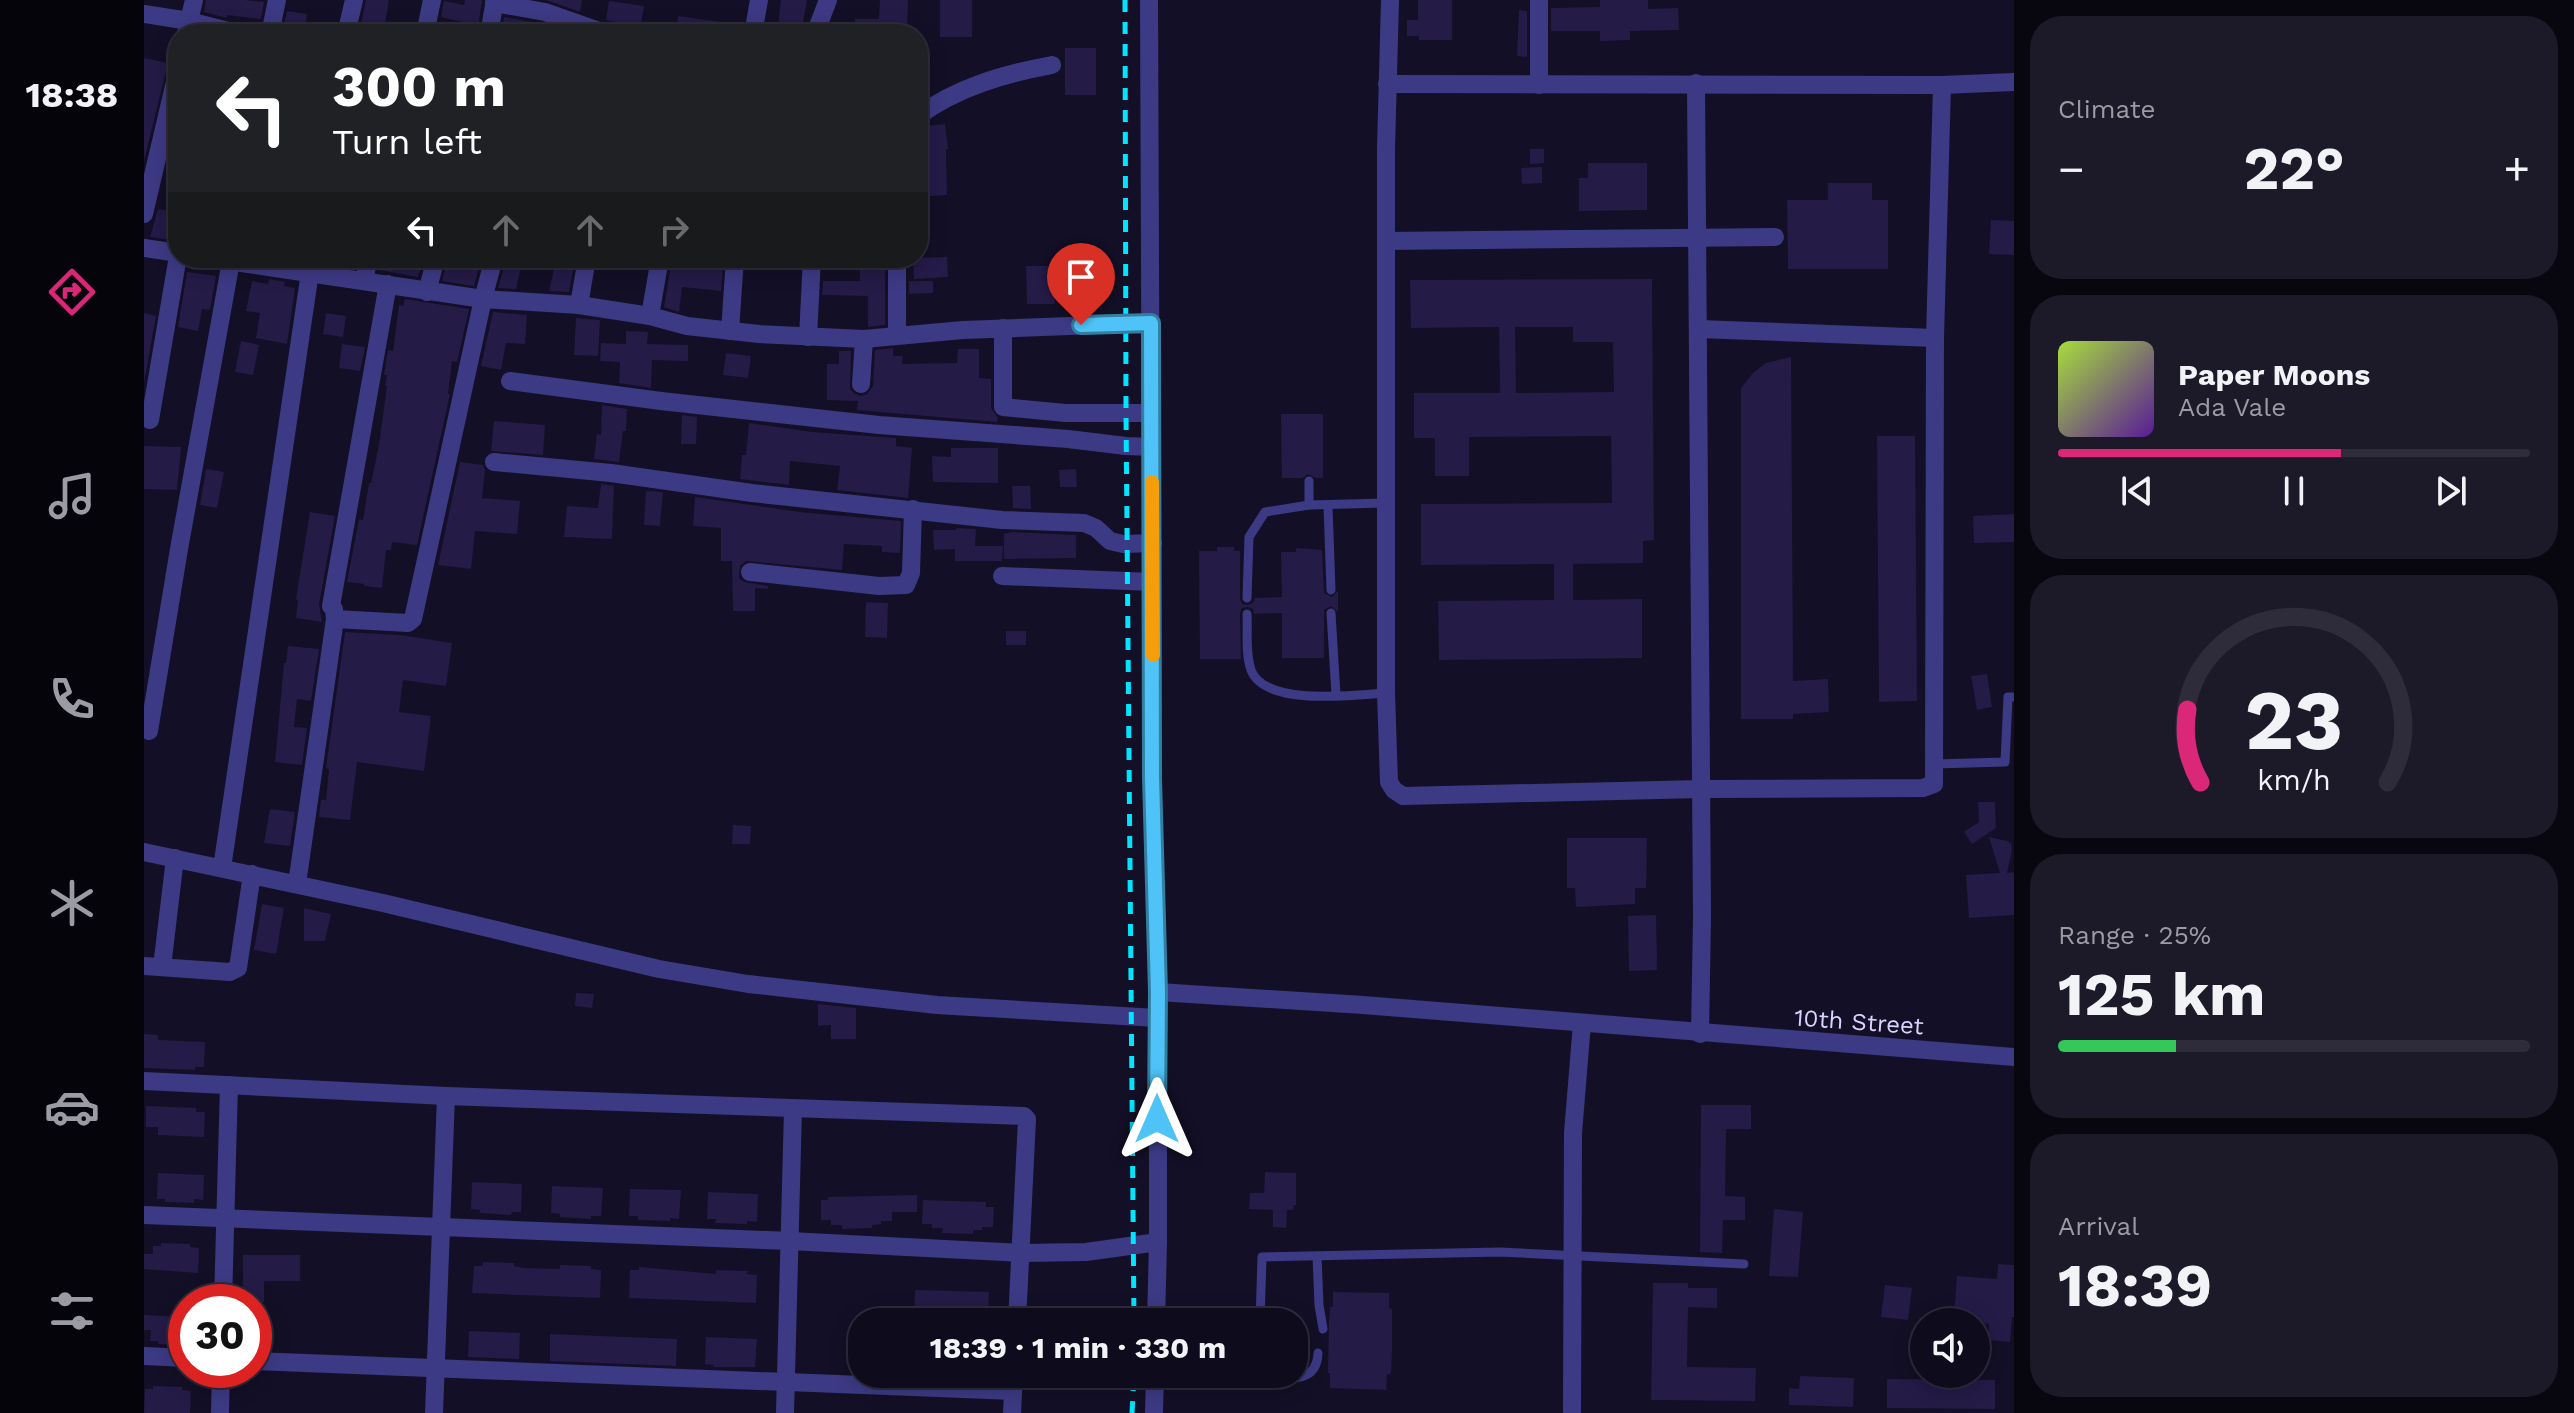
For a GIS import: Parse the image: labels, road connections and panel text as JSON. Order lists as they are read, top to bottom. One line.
{"streets":{"street":["10th Street"]},"page":{"tabs":"18:38","tile":["Climate",["Range · 25%","125 km"],["Arrival","18:39"]],"turn":["300 m","Turn left"],"heat":["−","22°","+"],"song":["Paper Moons","Ada Vale"],"limit":"30","trip":"18:39 · 1 min · 330 m","gauge":["23","km/h"]}}
